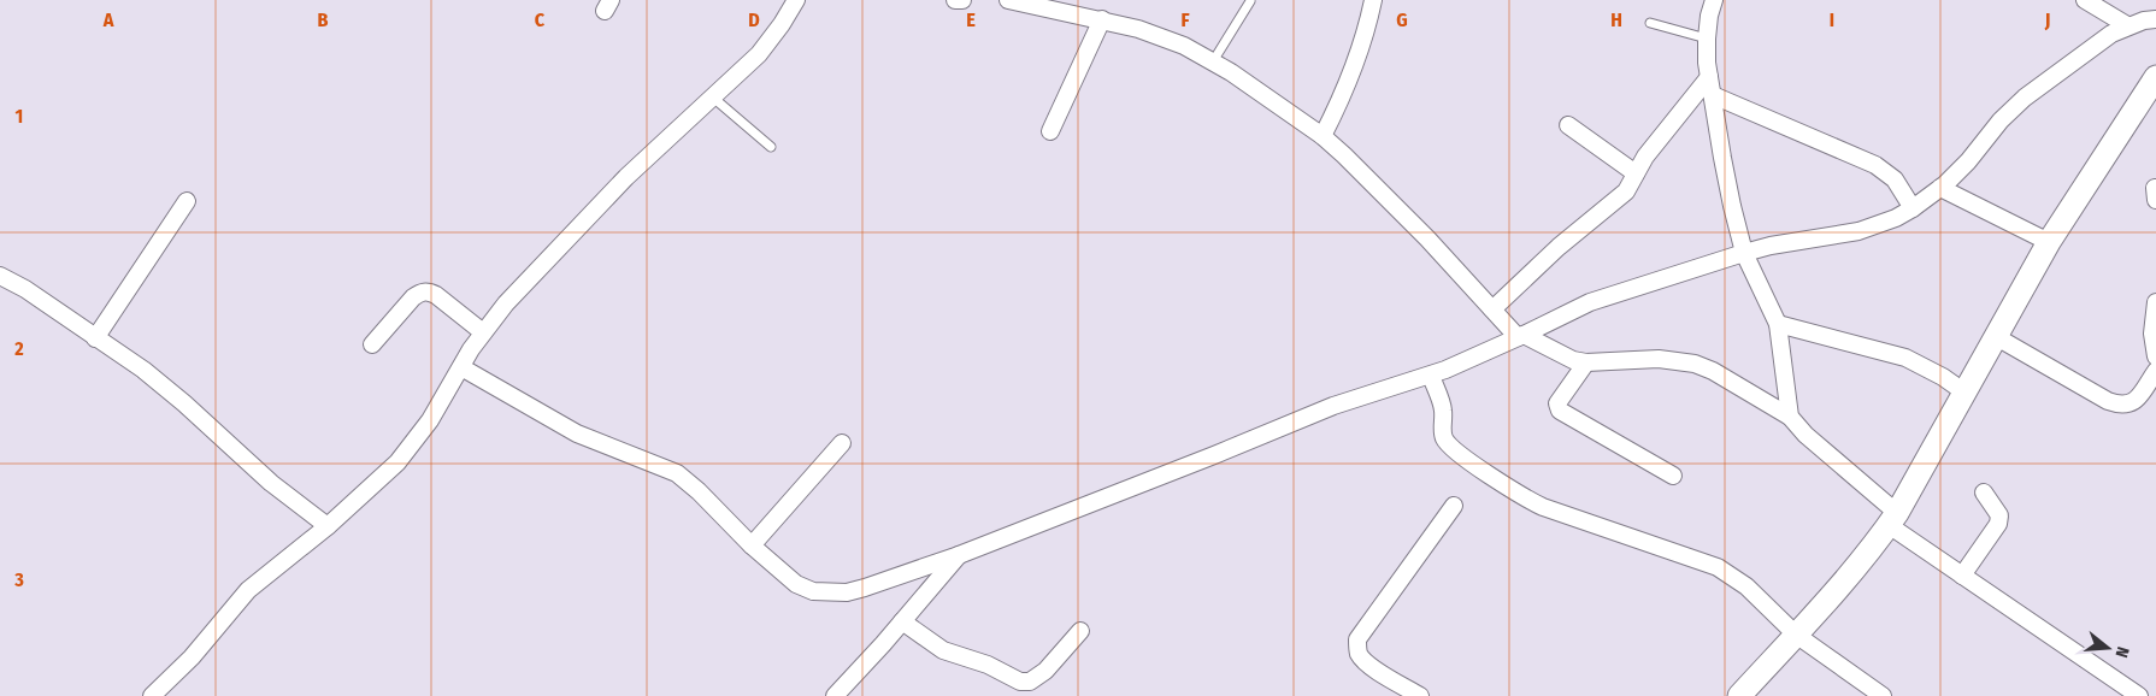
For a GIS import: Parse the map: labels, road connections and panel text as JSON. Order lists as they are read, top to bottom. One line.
{"north":"right","grid":{"columns":["A","B","C","D","E","F","G","H","I","J"],"rows":["1","2","3"]}}
